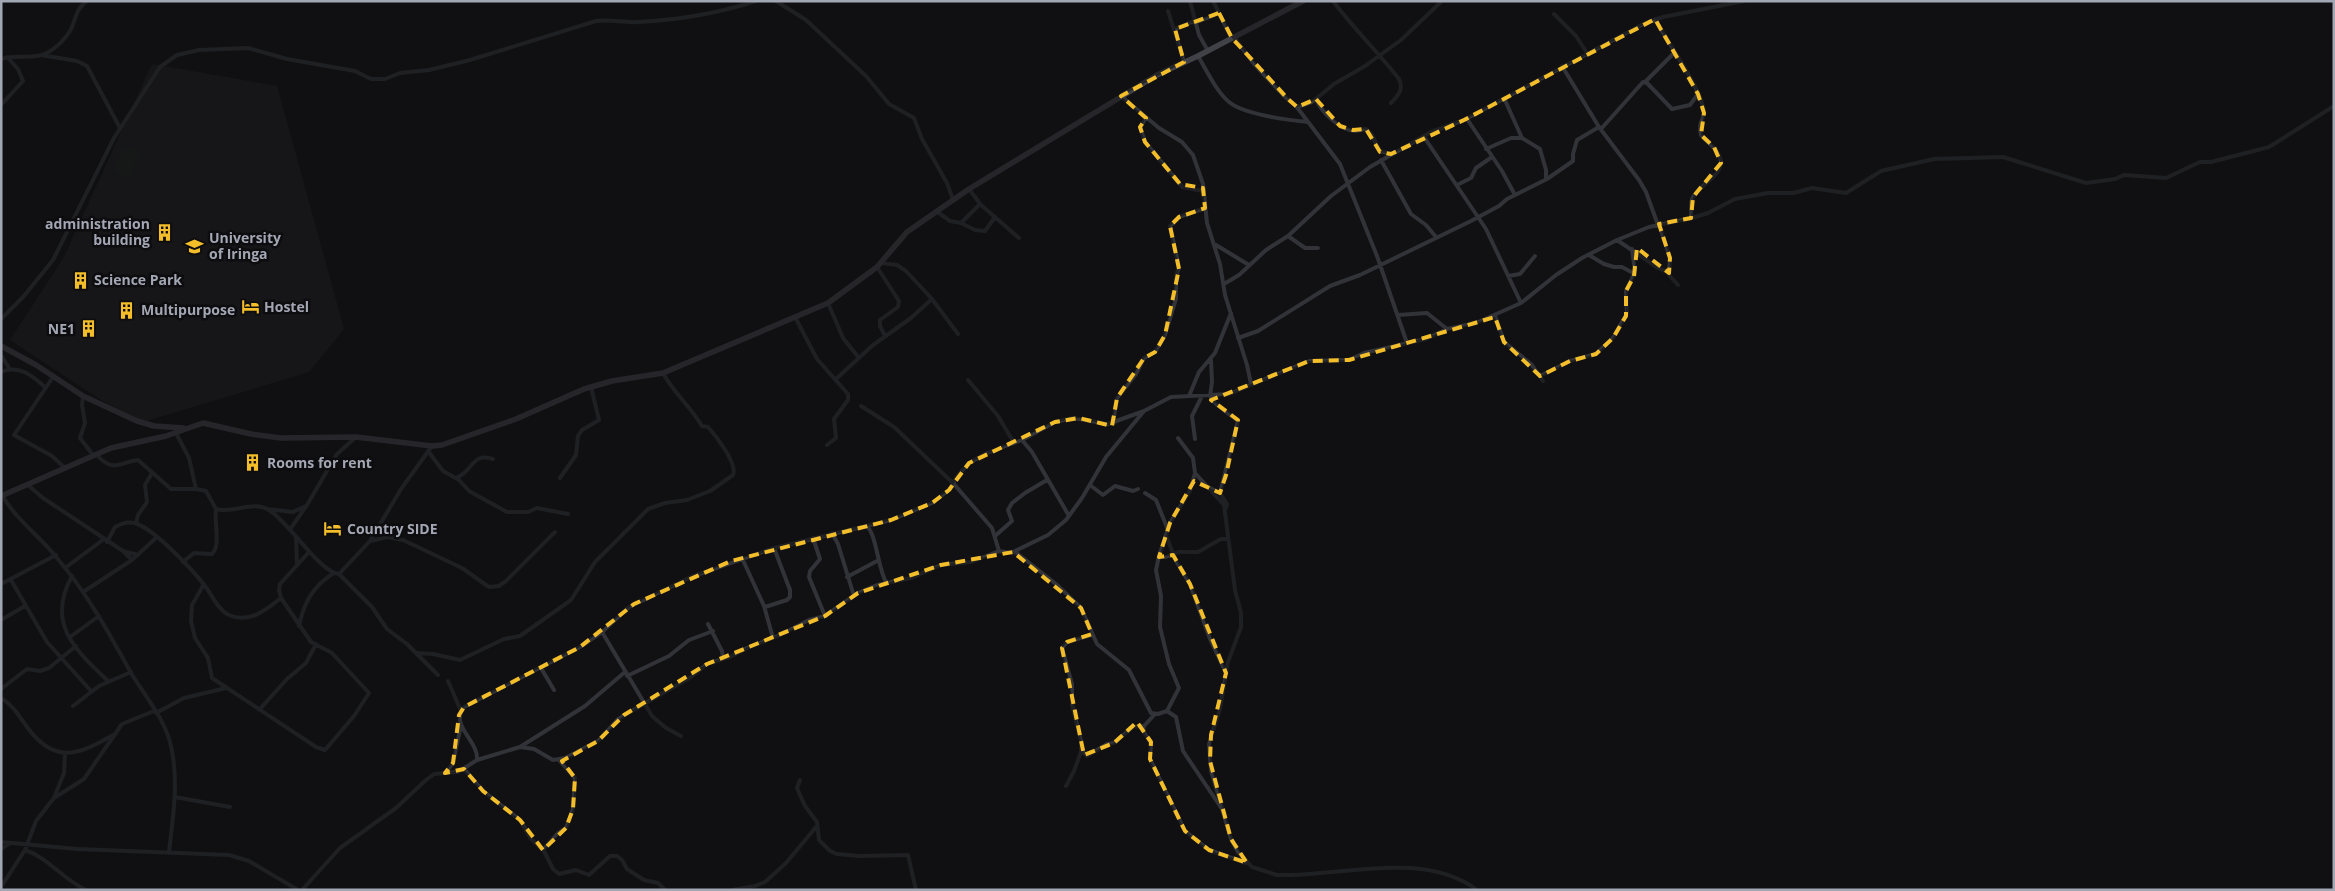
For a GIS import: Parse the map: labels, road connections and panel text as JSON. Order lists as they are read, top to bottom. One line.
{"places":{"building":["administration building","Science Park","Multipurpose","NE1","Rooms for rent"],"school or university":["University of Iringa"],"hotel":["Hostel","Country SIDE"]}}
